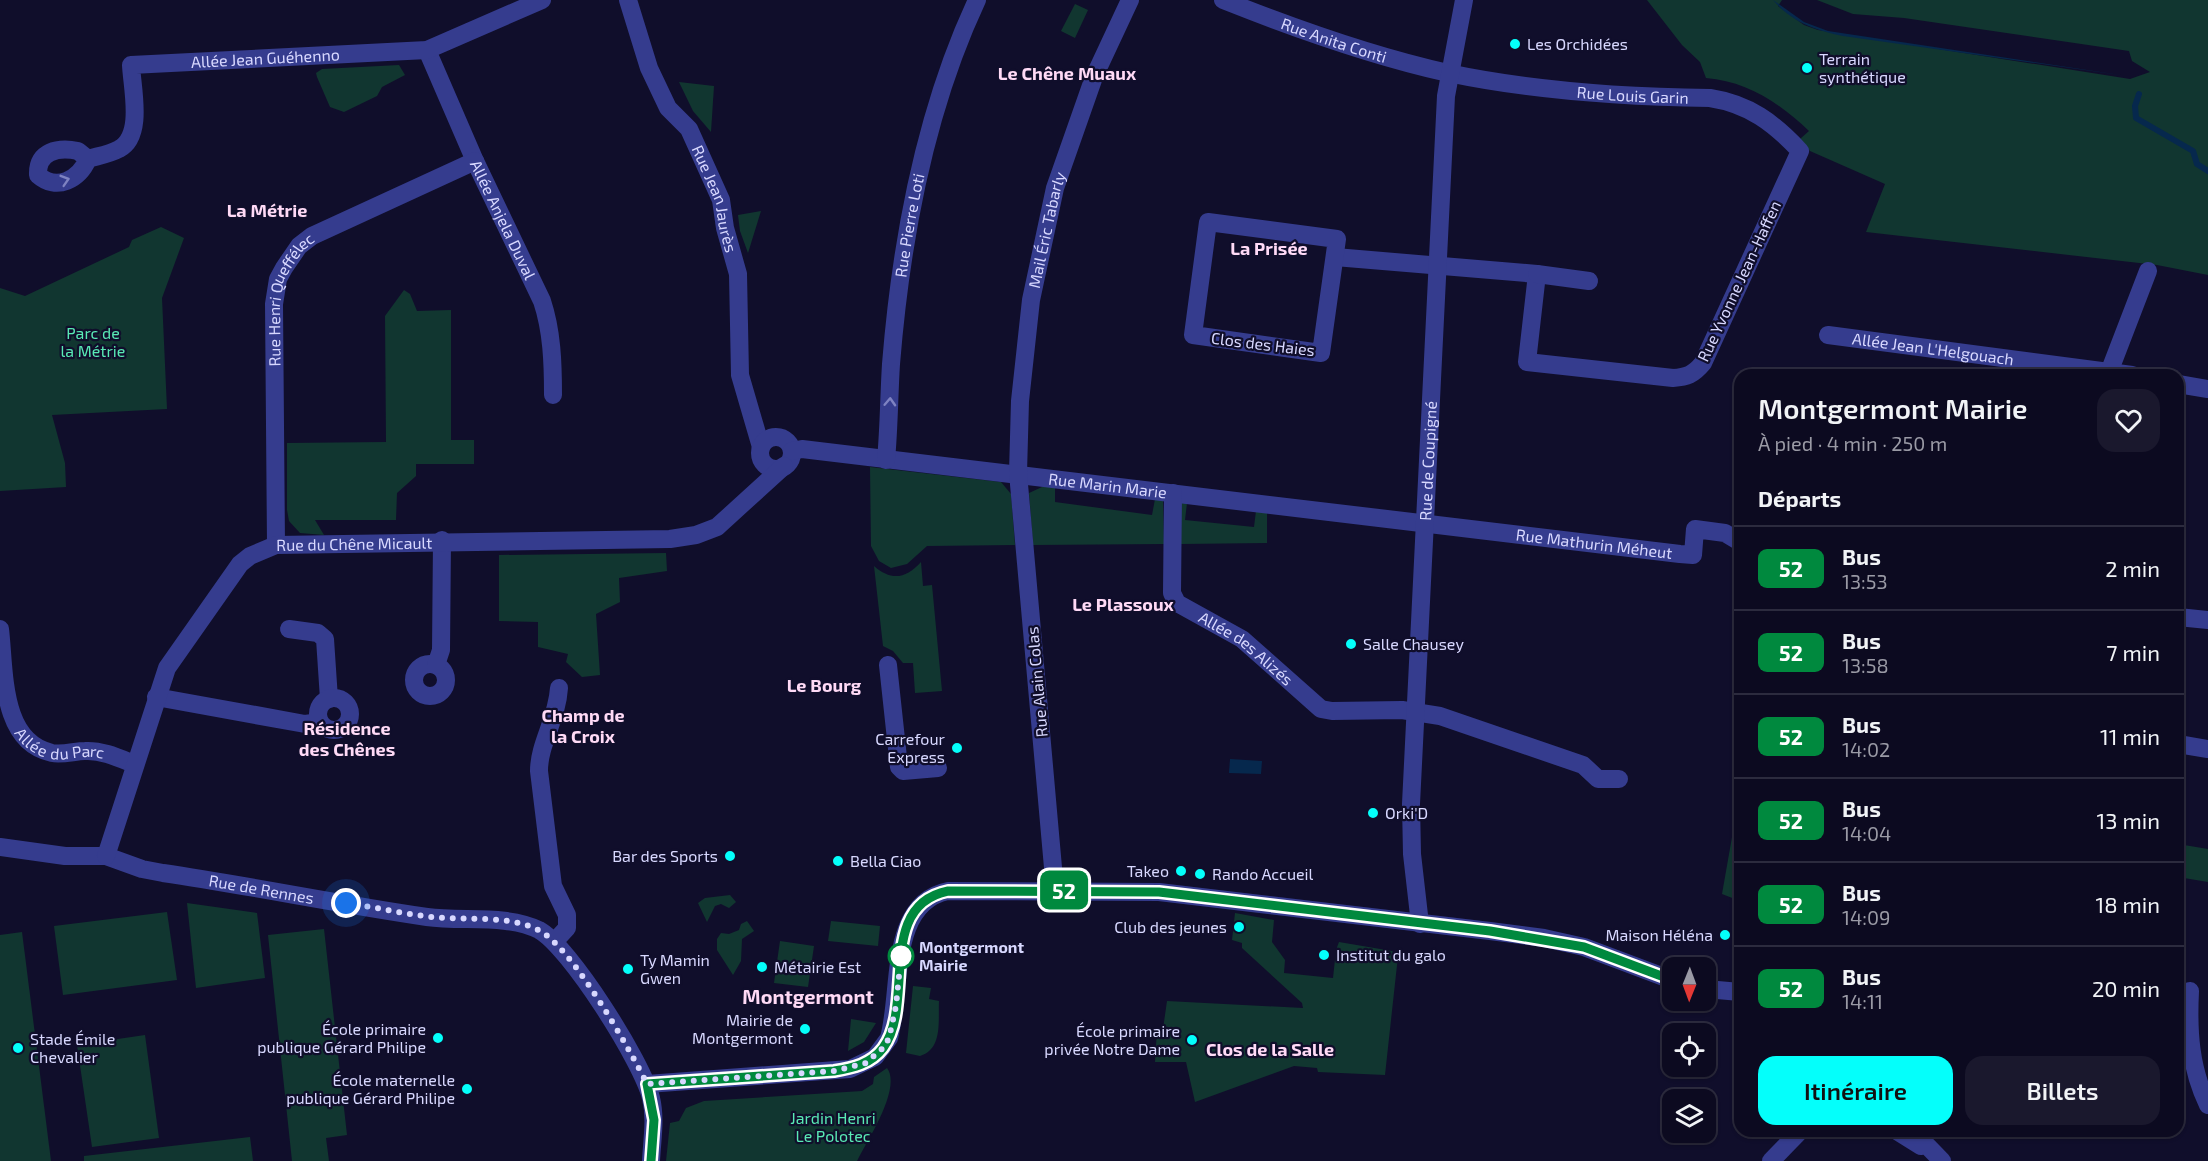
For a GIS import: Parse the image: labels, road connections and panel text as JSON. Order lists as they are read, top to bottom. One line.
{"streets":{"street":["Rue Anita Conti","Allée Jean Guéhenno","Rue Louis Garin","Rue Jean Jaurès","Allée Anjela Duval","Rue Pierre Loti","Mail Éric Tabarly","Rue Yvonne Jean-Haffen","Rue Henri Queffélec","Clos des Haies","Allée Jean L'Helgouach","Rue de Coupigné","Rue Marin Marie","Rue du Chêne Micault","Rue Mathurin Méheut","Allée des Alizés","Rue Alain Colas","Allée du Parc","Rue de Rennes"]},"crossings":[["Rue Anita Conti","Rue Louis Garin"],["Rue Anita Conti","Rue de Coupigné"],["Allée Jean Guéhenno","Allée Anjela Duval"],["Rue Louis Garin","Rue Yvonne Jean-Haffen"],["Rue Louis Garin","Rue de Coupigné"],["Rue Jean Jaurès","Rue Marin Marie"],["Rue Jean Jaurès","Rue du Chêne Micault"],["Allée Anjela Duval","Rue Henri Queffélec"],["Rue Pierre Loti","Rue Marin Marie"],["Mail Éric Tabarly","Rue Marin Marie"],["Mail Éric Tabarly","Rue Alain Colas"],["Rue Henri Queffélec","Rue du Chêne Micault"],["Rue de Coupigné","Rue Marin Marie"],["Rue de Coupigné","Rue Mathurin Méheut"],["Rue de Coupigné","Allée des Alizés"],["Rue Marin Marie","Rue du Chêne Micault"],["Rue Marin Marie","Rue Mathurin Méheut"],["Rue Marin Marie","Allée des Alizés"],["Rue Marin Marie","Rue Alain Colas"],["Rue du Chêne Micault","Allée du Parc"],["Rue du Chêne Micault","Rue de Rennes"]],"one_way":["Rue Pierre Loti"],"districts":["Le Chêne Muaux","La Métrie","La Prisée","Le Plassoux","Le Bourg","Champ de la Croix","Résidence des Chênes","Montgermont","Clos de la Salle"],"parks":["Parc de la Métrie","Jardin Henri Le Polotec"],"places":["Les Orchidées","Terrain synthétique","Salle Chausey","Carrefour Express","Orki'D","Bar des Sports","Bella Ciao","Takeo","Rando Accueil","Club des jeunes","Maison Héléna","Institut du galo","Montgermont Mairie","Métairie Est","Ty Mamin Gwen","Mairie de Montgermont","École primaire publique Gérard Philipe","École primaire privée Notre Dame","Stade Émile Chevalier","École maternelle publique Gérard Philipe"],"lines":["bus line 52"],"north":"bottom","page":{"on_map":"52","heading":[["Montgermont Mairie","À pied · 4 min · 250 m"],"Départs"],"list":[{"mark":"52","name":"Bus","note":"13:53","value":"2 min"},{"mark":"52","name":"Bus","note":"13:58","value":"7 min"},{"mark":"52","name":"Bus","note":"14:02","value":"11 min"},{"mark":"52","name":"Bus","note":"14:04","value":"13 min"},{"mark":"52","name":"Bus","note":"14:09","value":"18 min"},{"mark":"52","name":"Bus","note":"14:11","value":"20 min"}],"buttons":["Itinéraire","Billets"]}}
